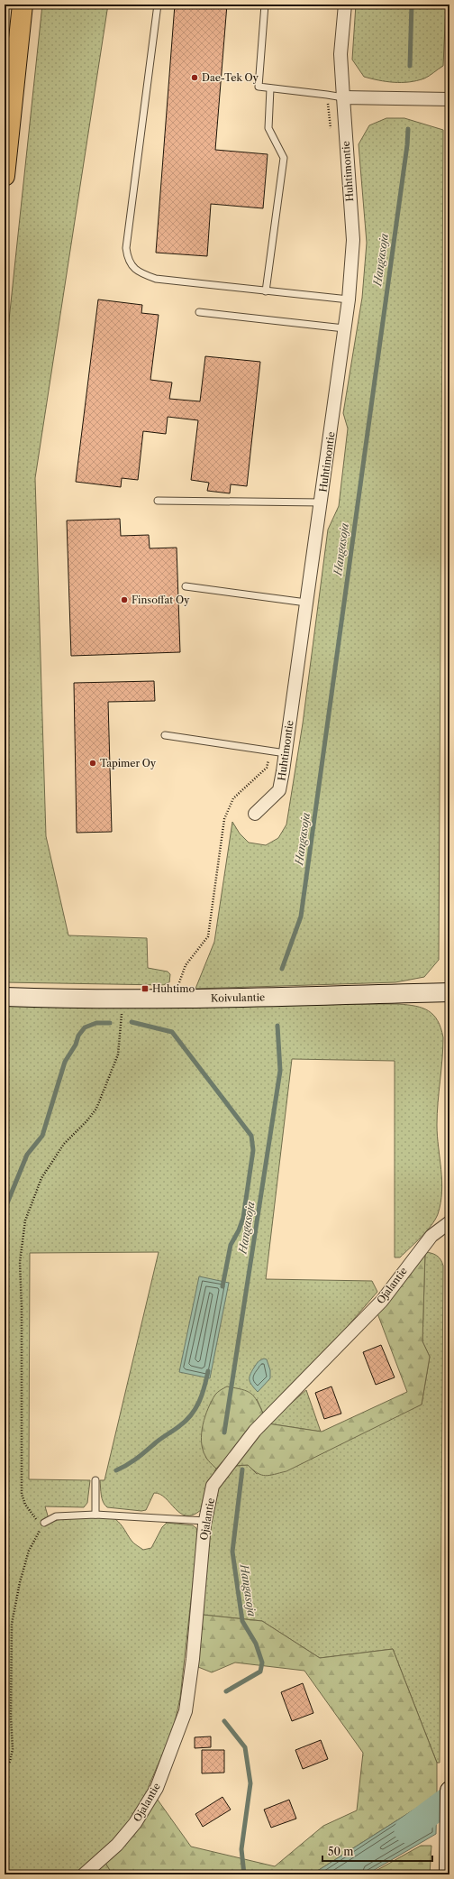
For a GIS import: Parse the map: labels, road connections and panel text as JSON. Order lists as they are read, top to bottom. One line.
{"streets":{"street":["Huhtimontie","Koivulantie","Ojalantie"]},"water":["Hangasoja"],"places":{"other":["Dae-Tek Oy","Finsoffat Oy","Tapimer Oy"],"transit":["Huhtimo"]},"scale_bar":"50 m"}
